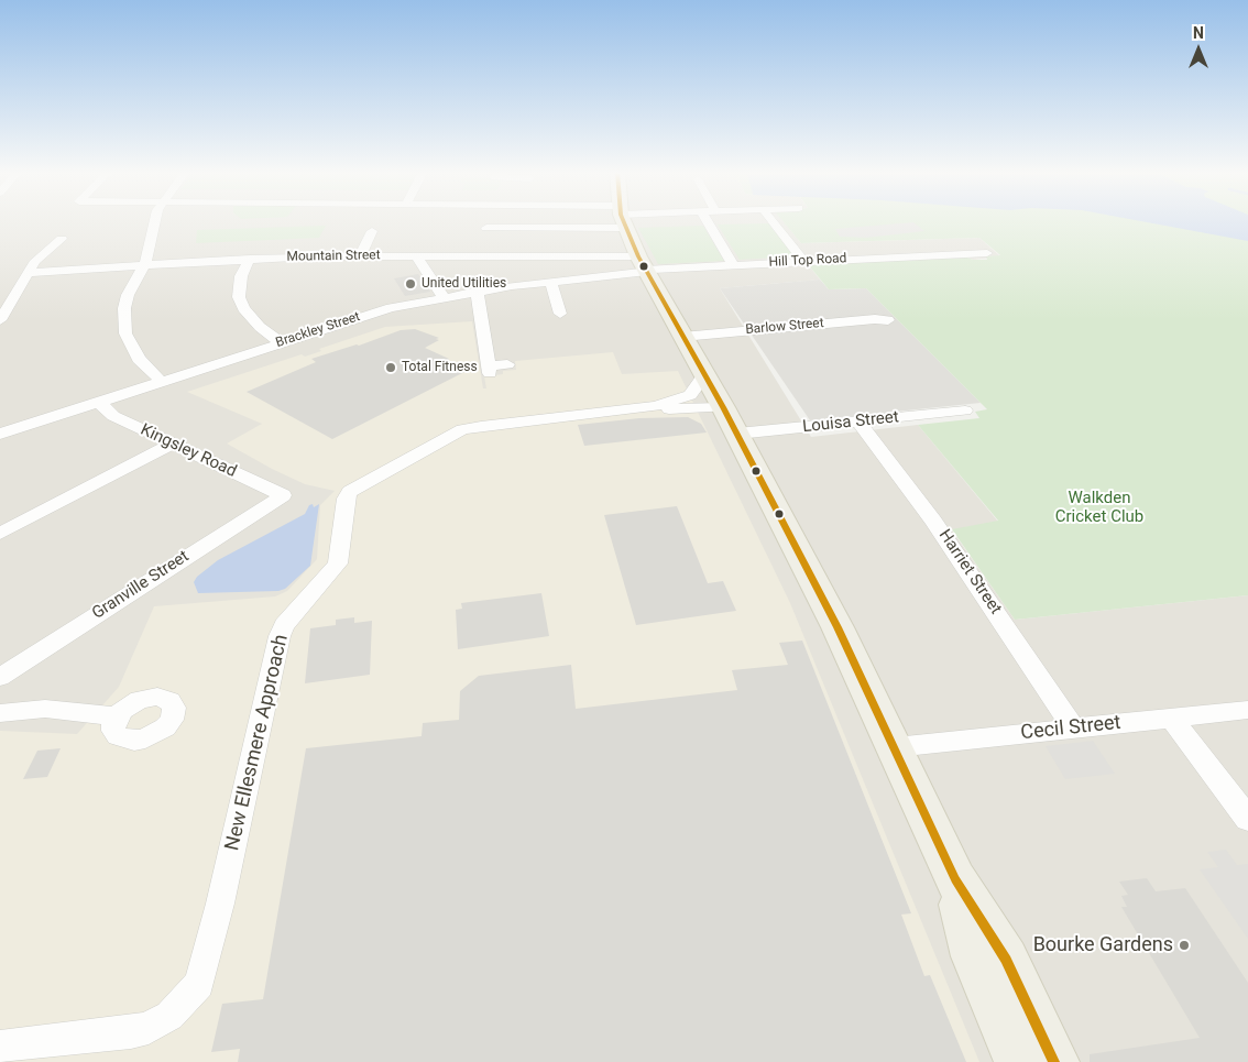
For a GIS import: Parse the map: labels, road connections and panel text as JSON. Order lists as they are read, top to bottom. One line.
{"streets":{"street":["Mountain Street","Hill Top Road","Barlow Street","Brackley Street","Louisa Street","Kingsley Road","Harriet Street","Granville Street","Cecil Street","New Ellesmere Approach"]},"crossings":[["Mountain Street","Hill Top Road"],["Mountain Street","Brackley Street"],["Hill Top Road","Brackley Street"],["Brackley Street","Kingsley Road"],["Louisa Street","Harriet Street"],["Kingsley Road","Granville Street"],["Harriet Street","Cecil Street"]],"parks":["Walkden Cricket Club"],"places":["United Utilities","Total Fitness","Bourke Gardens"],"north":"top"}
